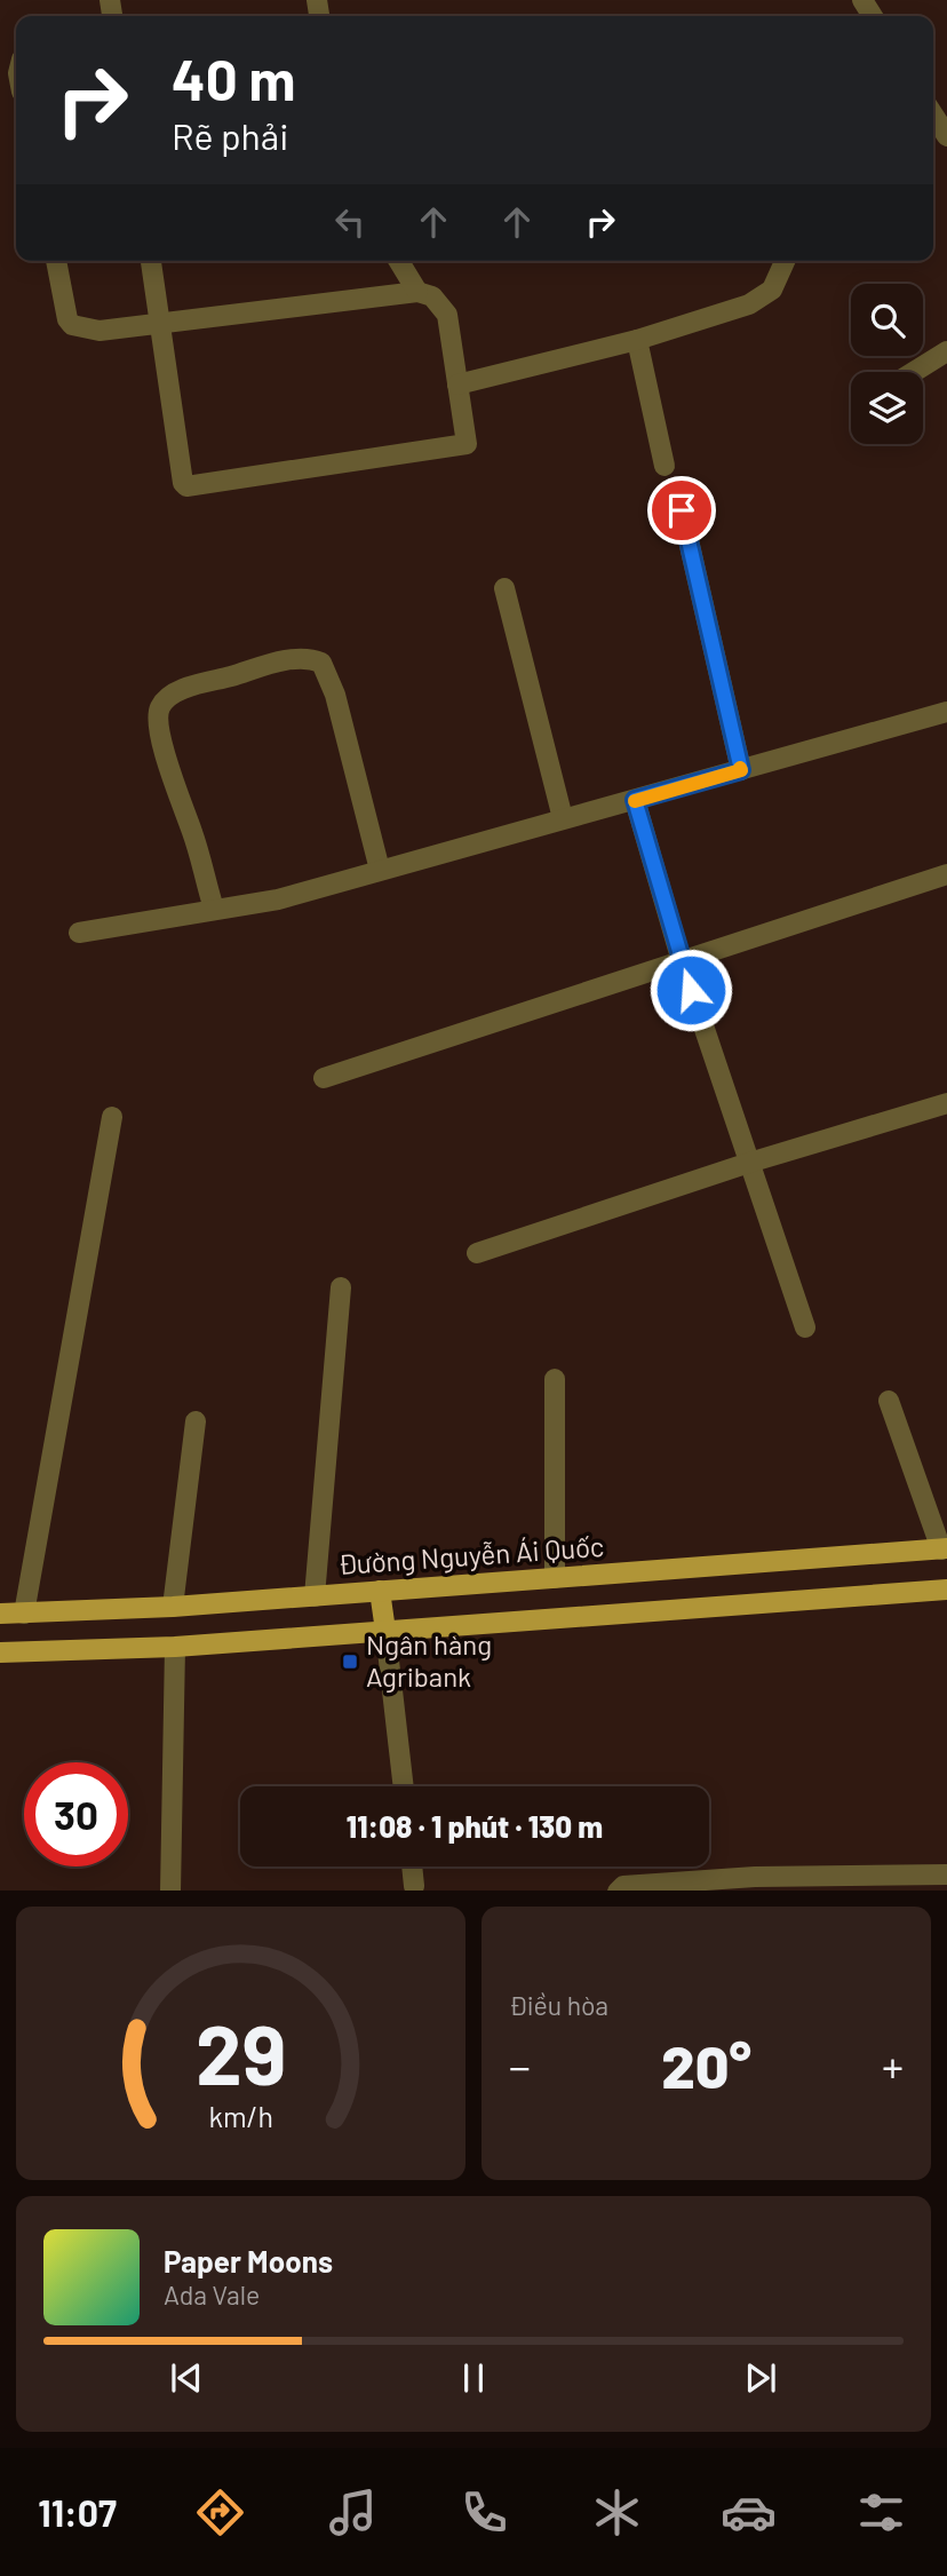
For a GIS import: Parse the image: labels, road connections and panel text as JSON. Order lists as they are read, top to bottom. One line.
{"streets":{"main road":["Đường Nguyễn Ái Quốc"]},"places":{"transit":["Ngân hàng Agribank"]},"page":{"turn":["40 m","Rẽ phải"],"limit":"30","trip":"11:08 · 1 phút · 130 m","tile":"Điều hòa","heat":["−","20°","+"],"song":["Paper Moons","Ada Vale"],"tabs":"11:07","gauge":["29","km/h"]}}
